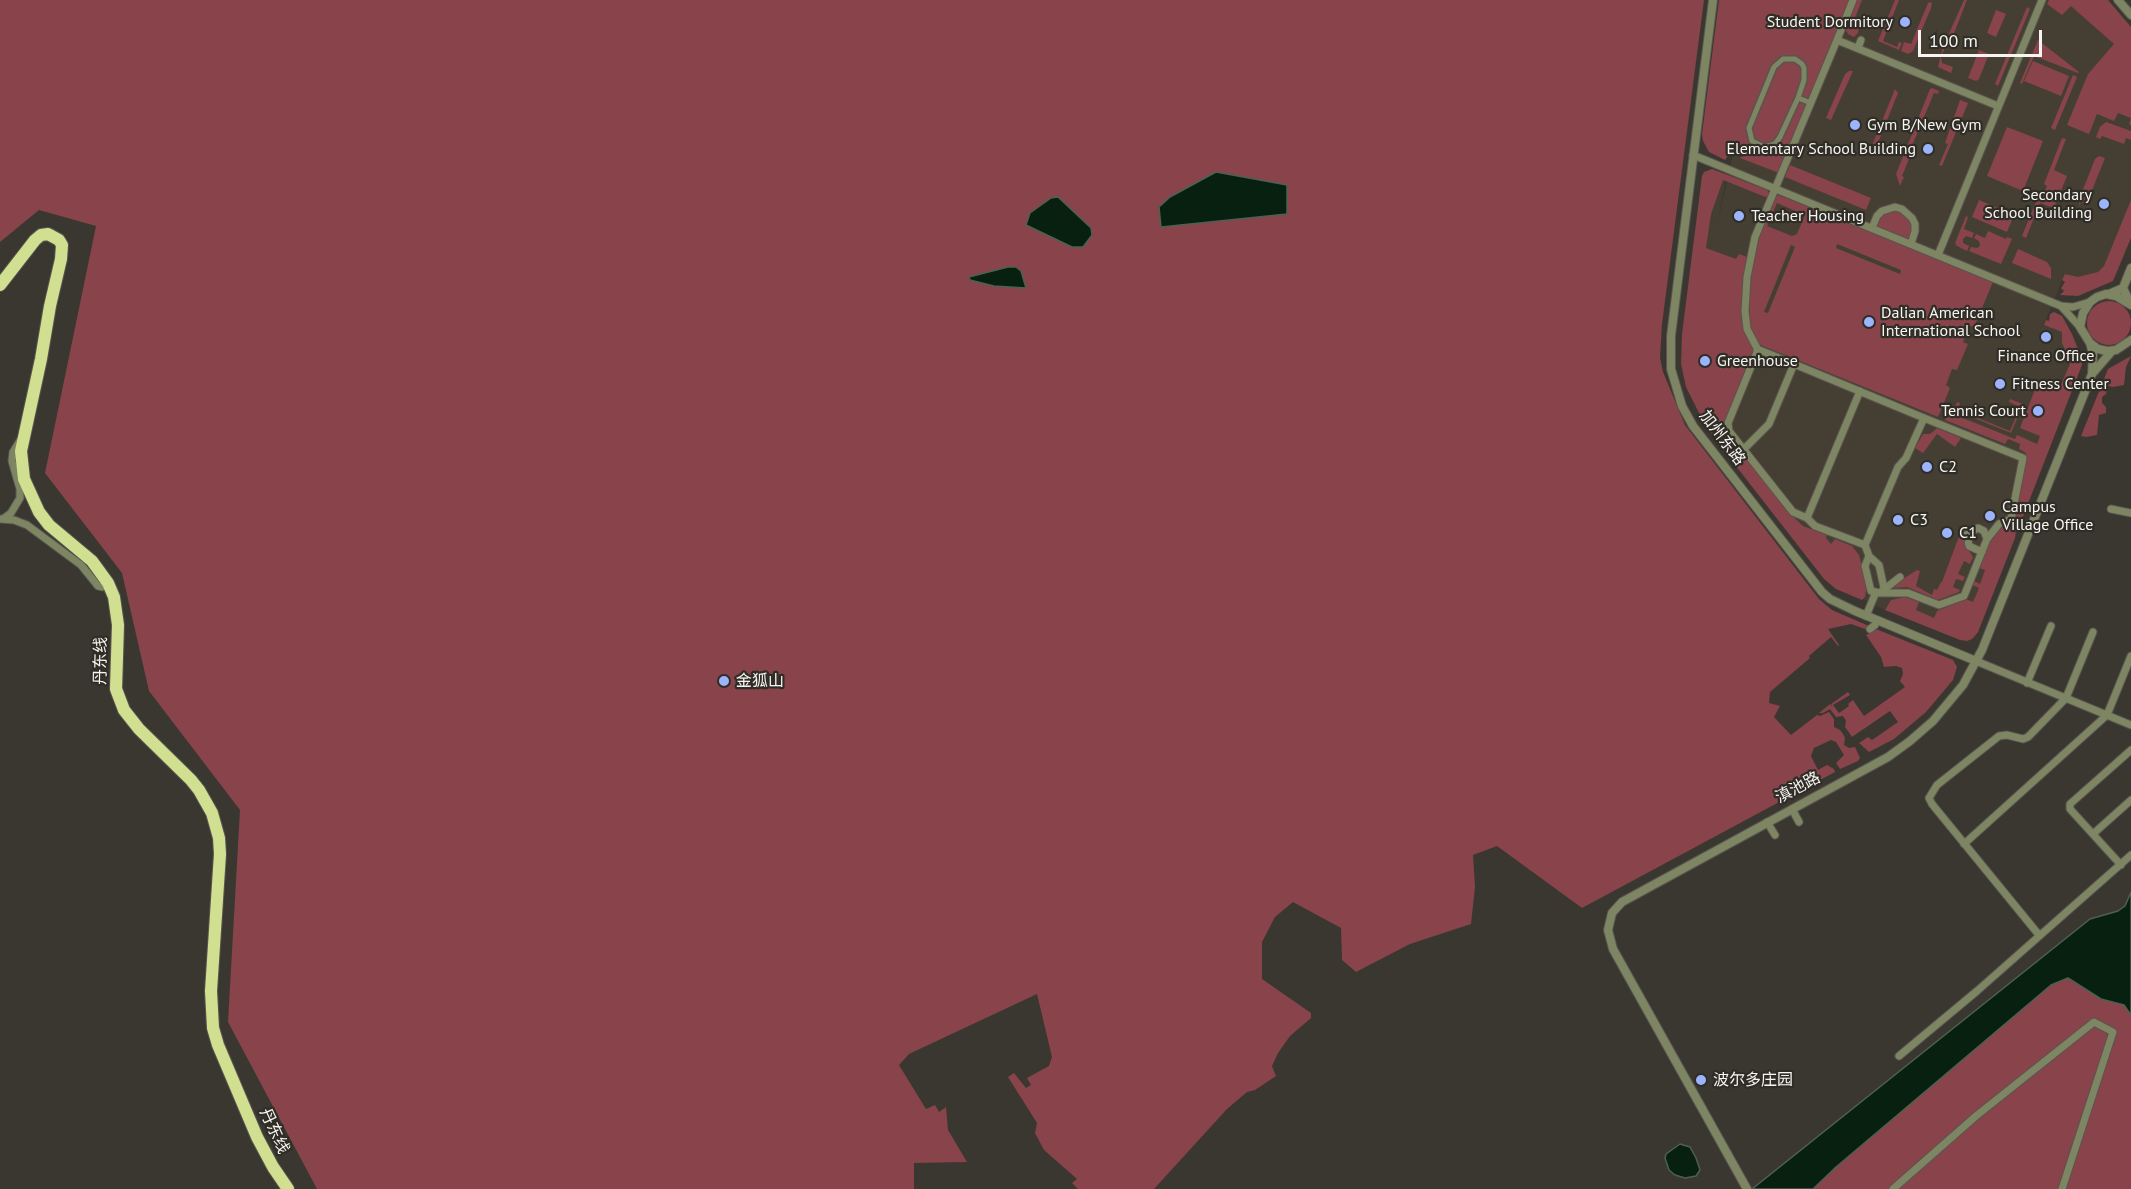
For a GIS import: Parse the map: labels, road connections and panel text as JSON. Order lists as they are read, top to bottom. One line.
{"streets":{"highway":["丹东线"],"street":["加州东路","滇池路"]},"crossings":[["加州东路","滇池路"]],"places":["Student Dormitory","Gym B/New Gym","Elementary School Building","Secondary School Building","Teacher Housing","Dalian American International School","Finance Office","Greenhouse","Fitness Center","Tennis Court","C2","Campus Village Office","C3","C1","金狐山","波尔多庄园"],"scale_bar":"100 m"}
